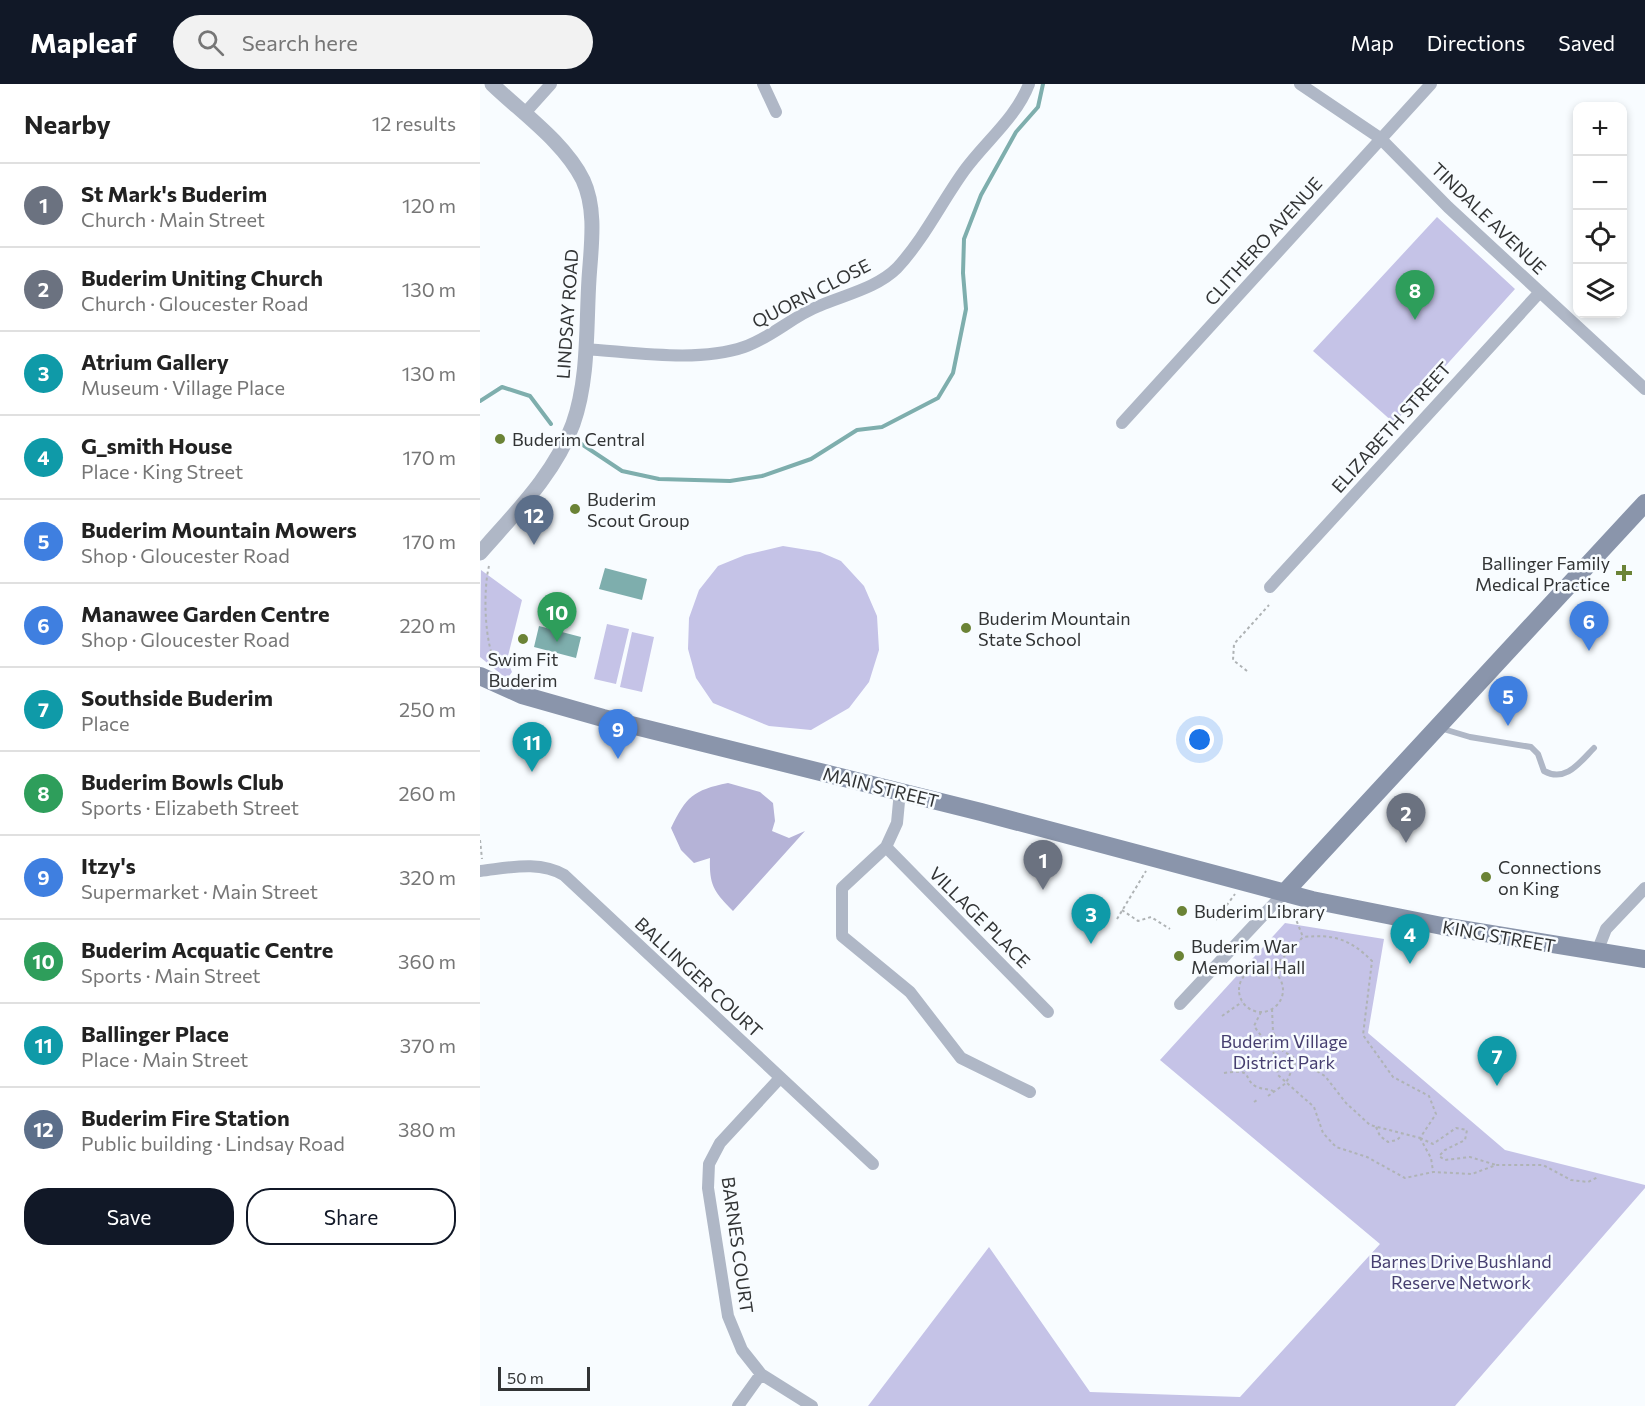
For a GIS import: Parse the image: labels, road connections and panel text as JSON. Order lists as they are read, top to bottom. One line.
{"streets":{"main road":["MAIN STREET","KING STREET"],"street":["TINDALE AVENUE","CLITHERO AVENUE","QUORN CLOSE","LINDSAY ROAD","ELIZABETH STREET","VILLAGE PLACE","BALLINGER COURT","BARNES COURT"]},"crossings":[["TINDALE AVENUE","CLITHERO AVENUE"],["TINDALE AVENUE","ELIZABETH STREET"],["QUORN CLOSE","LINDSAY ROAD"],["MAIN STREET","KING STREET"],["BALLINGER COURT","BARNES COURT"]],"parks":["Buderim Village District Park","Barnes Drive Bushland Reserve Network"],"places":{"other":["Buderim Central","Buderim Scout Group","Buderim Mountain State School","Swim Fit Buderim","Connections on King","Buderim Library","Buderim War Memorial Hall"],"health":["Ballinger Family Medical Practice"]},"scale_bar":"50 m","page":{"header":"Mapleaf","search":"Search here","nav":["Map","Directions","Saved"],"heading":["Nearby","12 results"],"map_buttons":["+","−"],"list":[{"mark":"1","name":"St Mark's Buderim","note":"Church · Main Street","value":"120 m"},{"mark":"2","name":"Buderim Uniting Church","note":"Church · Gloucester Road","value":"130 m"},{"mark":"3","name":"Atrium Gallery","note":"Museum · Village Place","value":"130 m"},{"mark":"4","name":"G_smith House","note":"Place · King Street","value":"170 m"},{"mark":"5","name":"Buderim Mountain Mowers","note":"Shop · Gloucester Road","value":"170 m"},{"mark":"6","name":"Manawee Garden Centre","note":"Shop · Gloucester Road","value":"220 m"},{"mark":"7","name":"Southside Buderim","note":"Place","value":"250 m"},{"mark":"8","name":"Buderim Bowls Club","note":"Sports · Elizabeth Street","value":"260 m"},{"mark":"9","name":"Itzy's","note":"Supermarket · Main Street","value":"320 m"},{"mark":"10","name":"Buderim Acquatic Centre","note":"Sports · Main Street","value":"360 m"},{"mark":"11","name":"Ballinger Place","note":"Place · Main Street","value":"370 m"},{"mark":"12","name":"Buderim Fire Station","note":"Public building · Lindsay Road","value":"380 m"}],"pins":["8","12","10","6","5","9","11","2","1","3","4","7"],"buttons":["Save","Share"],"scale":"50 m"}}
